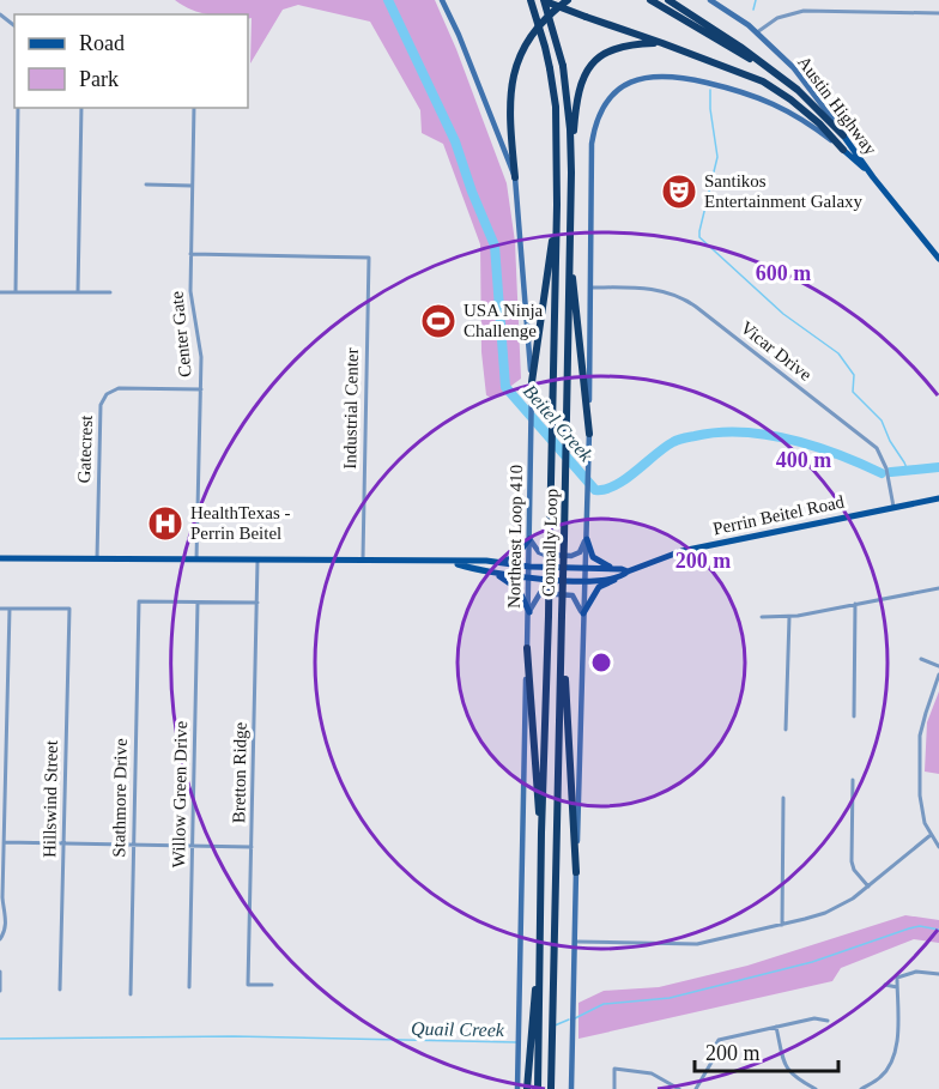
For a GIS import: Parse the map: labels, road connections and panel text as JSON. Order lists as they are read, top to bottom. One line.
{"streets":{"highway":["Connally Loop"],"main road":["Austin Highway","Perrin Beitel Road","Northeast Loop 410"],"street":["Center Gate","Vicar Drive","Industrial Center","Gatecrest","Bretton Ridge","Willow Green Drive","Stathmore Drive","Hillswind Street"]},"crossings":[["Austin Highway","Vicar Drive"],["Center Gate","Industrial Center"],["Center Gate","Gatecrest"],["Center Gate","Perrin Beitel Road"],["Vicar Drive","Perrin Beitel Road"],["Industrial Center","Perrin Beitel Road"],["Gatecrest","Perrin Beitel Road"],["Perrin Beitel Road","Northeast Loop 410"],["Perrin Beitel Road","Bretton Ridge"],["Willow Green Drive","Stathmore Drive"]],"water":["Beitel Creek","Quail Creek"],"places":{"theatre":["Santikos Entertainment Galaxy"],"sports":["USA Ninja Challenge"],"hospital":["HealthTexas - Perrin Beitel"]},"legend":["Road","Park"],"scale_bar":"200 m","rings":["600 m","400 m","200 m"]}
